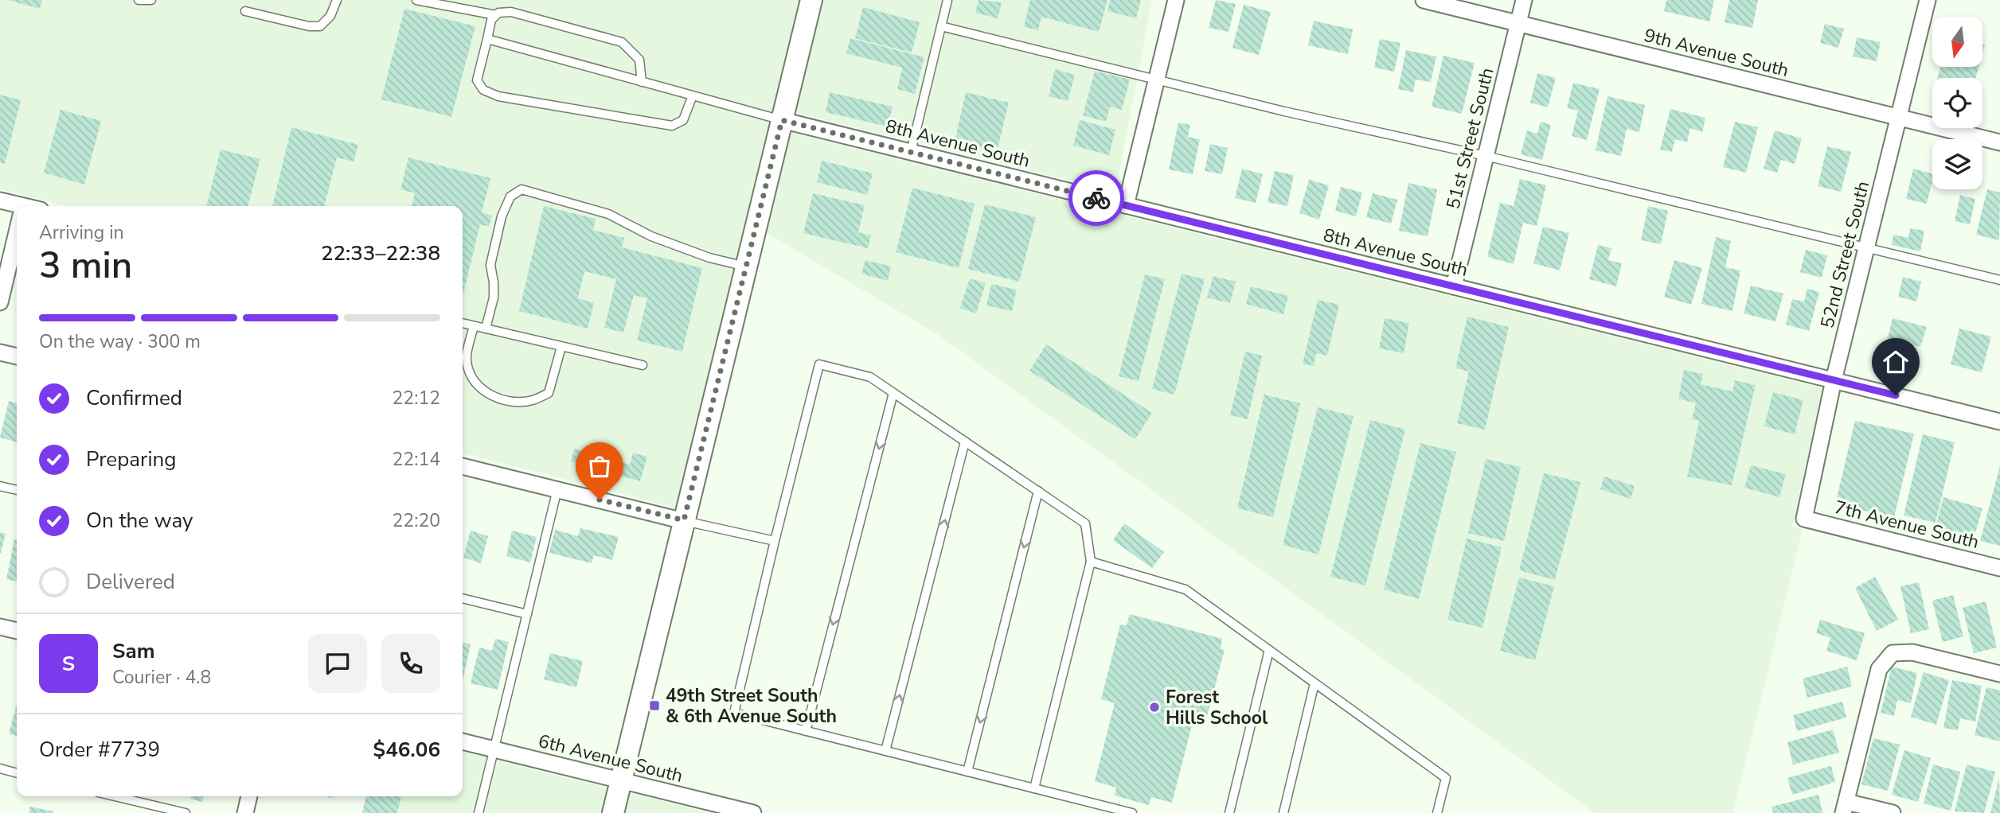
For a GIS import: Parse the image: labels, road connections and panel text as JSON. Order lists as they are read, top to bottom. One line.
{"streets":{"street":["9th Avenue South","51st Street South","8th Avenue South","52nd Street South","7th Avenue South","6th Avenue South"]},"crossings":[["9th Avenue South","51st Street South"],["9th Avenue South","52nd Street South"],["51st Street South","8th Avenue South"],["8th Avenue South","52nd Street South"],["52nd Street South","7th Avenue South"]],"places":{"transit":["49th Street South & 6th Avenue South"],"other":["Forest Hills School"]},"north":"bottom","page":{"heading":["3 min","Arriving in","22:33–22:38"],"panel":["Sam","Courier · 4.8","Order #7739","$46.06"],"bar":"On the way · 300 m","list":[["Confirmed","22:12"],["Preparing","22:14"],["On the way","22:20"],"Delivered"],"round":"S"}}
